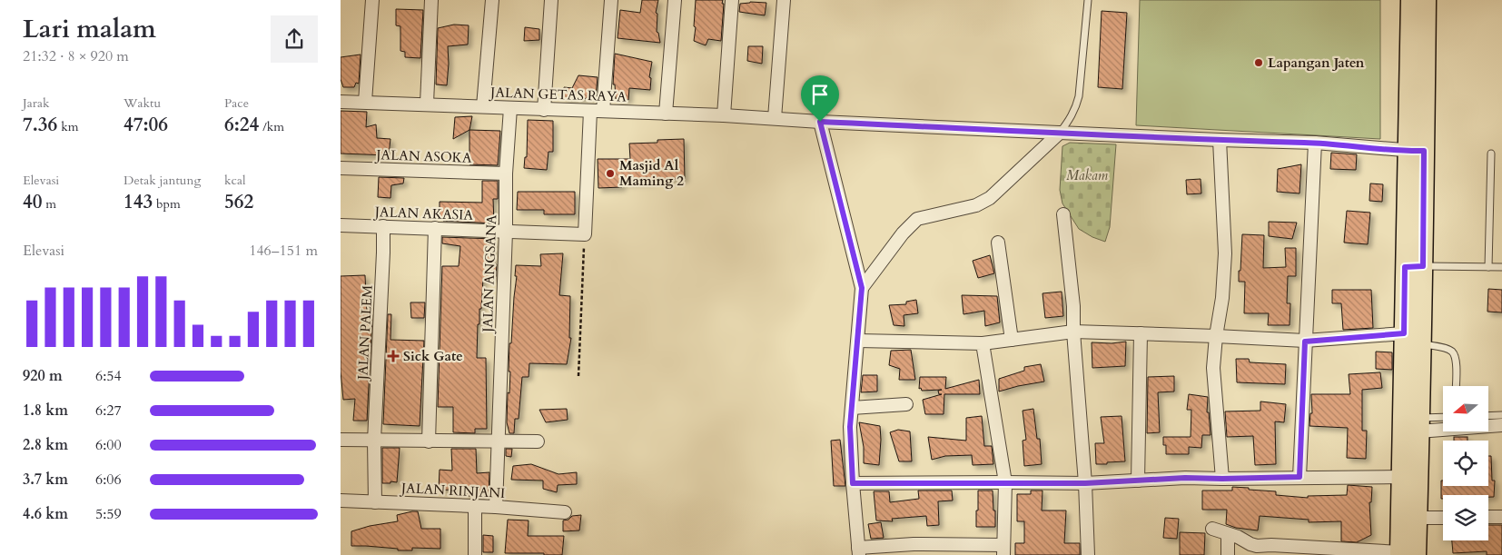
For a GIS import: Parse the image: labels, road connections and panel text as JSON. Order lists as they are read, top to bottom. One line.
{"streets":{"street":["JALAN GETAS RAYA","JALAN ASOKA","JALAN AKASIA","JALAN ANGSANA","JALAN PALEM","JALAN RINJANI"]},"crossings":[["JALAN GETAS RAYA","JALAN ANGSANA"],["JALAN ASOKA","JALAN ANGSANA"],["JALAN AKASIA","JALAN ANGSANA"],["JALAN AKASIA","JALAN PALEM"],["JALAN ANGSANA","JALAN RINJANI"],["JALAN PALEM","JALAN RINJANI"]],"parks":["Makam"],"places":{"other":["Lapangan Jaten","Masjid Al Maming 2"],"health":["Sick Gate"]},"north":"left","page":{"heading":["Lari malam","21:32 · 8 × 920 m"],"stats":[["Jarak","7.36 km"],["Waktu","47:06"],["Pace","6:24 /km"],["Elevasi","40 m"],["Detak jantung","143 bpm"],["kcal","562"]],"chart":["Elevasi","146–151 m"],"list":[{"name":"920 m","note":"6:54"},{"name":"1.8 km","note":"6:27"},{"name":"2.8 km","note":"6:00"},{"name":"3.7 km","note":"6:06"},{"name":"4.6 km","note":"5:59"}]}}
